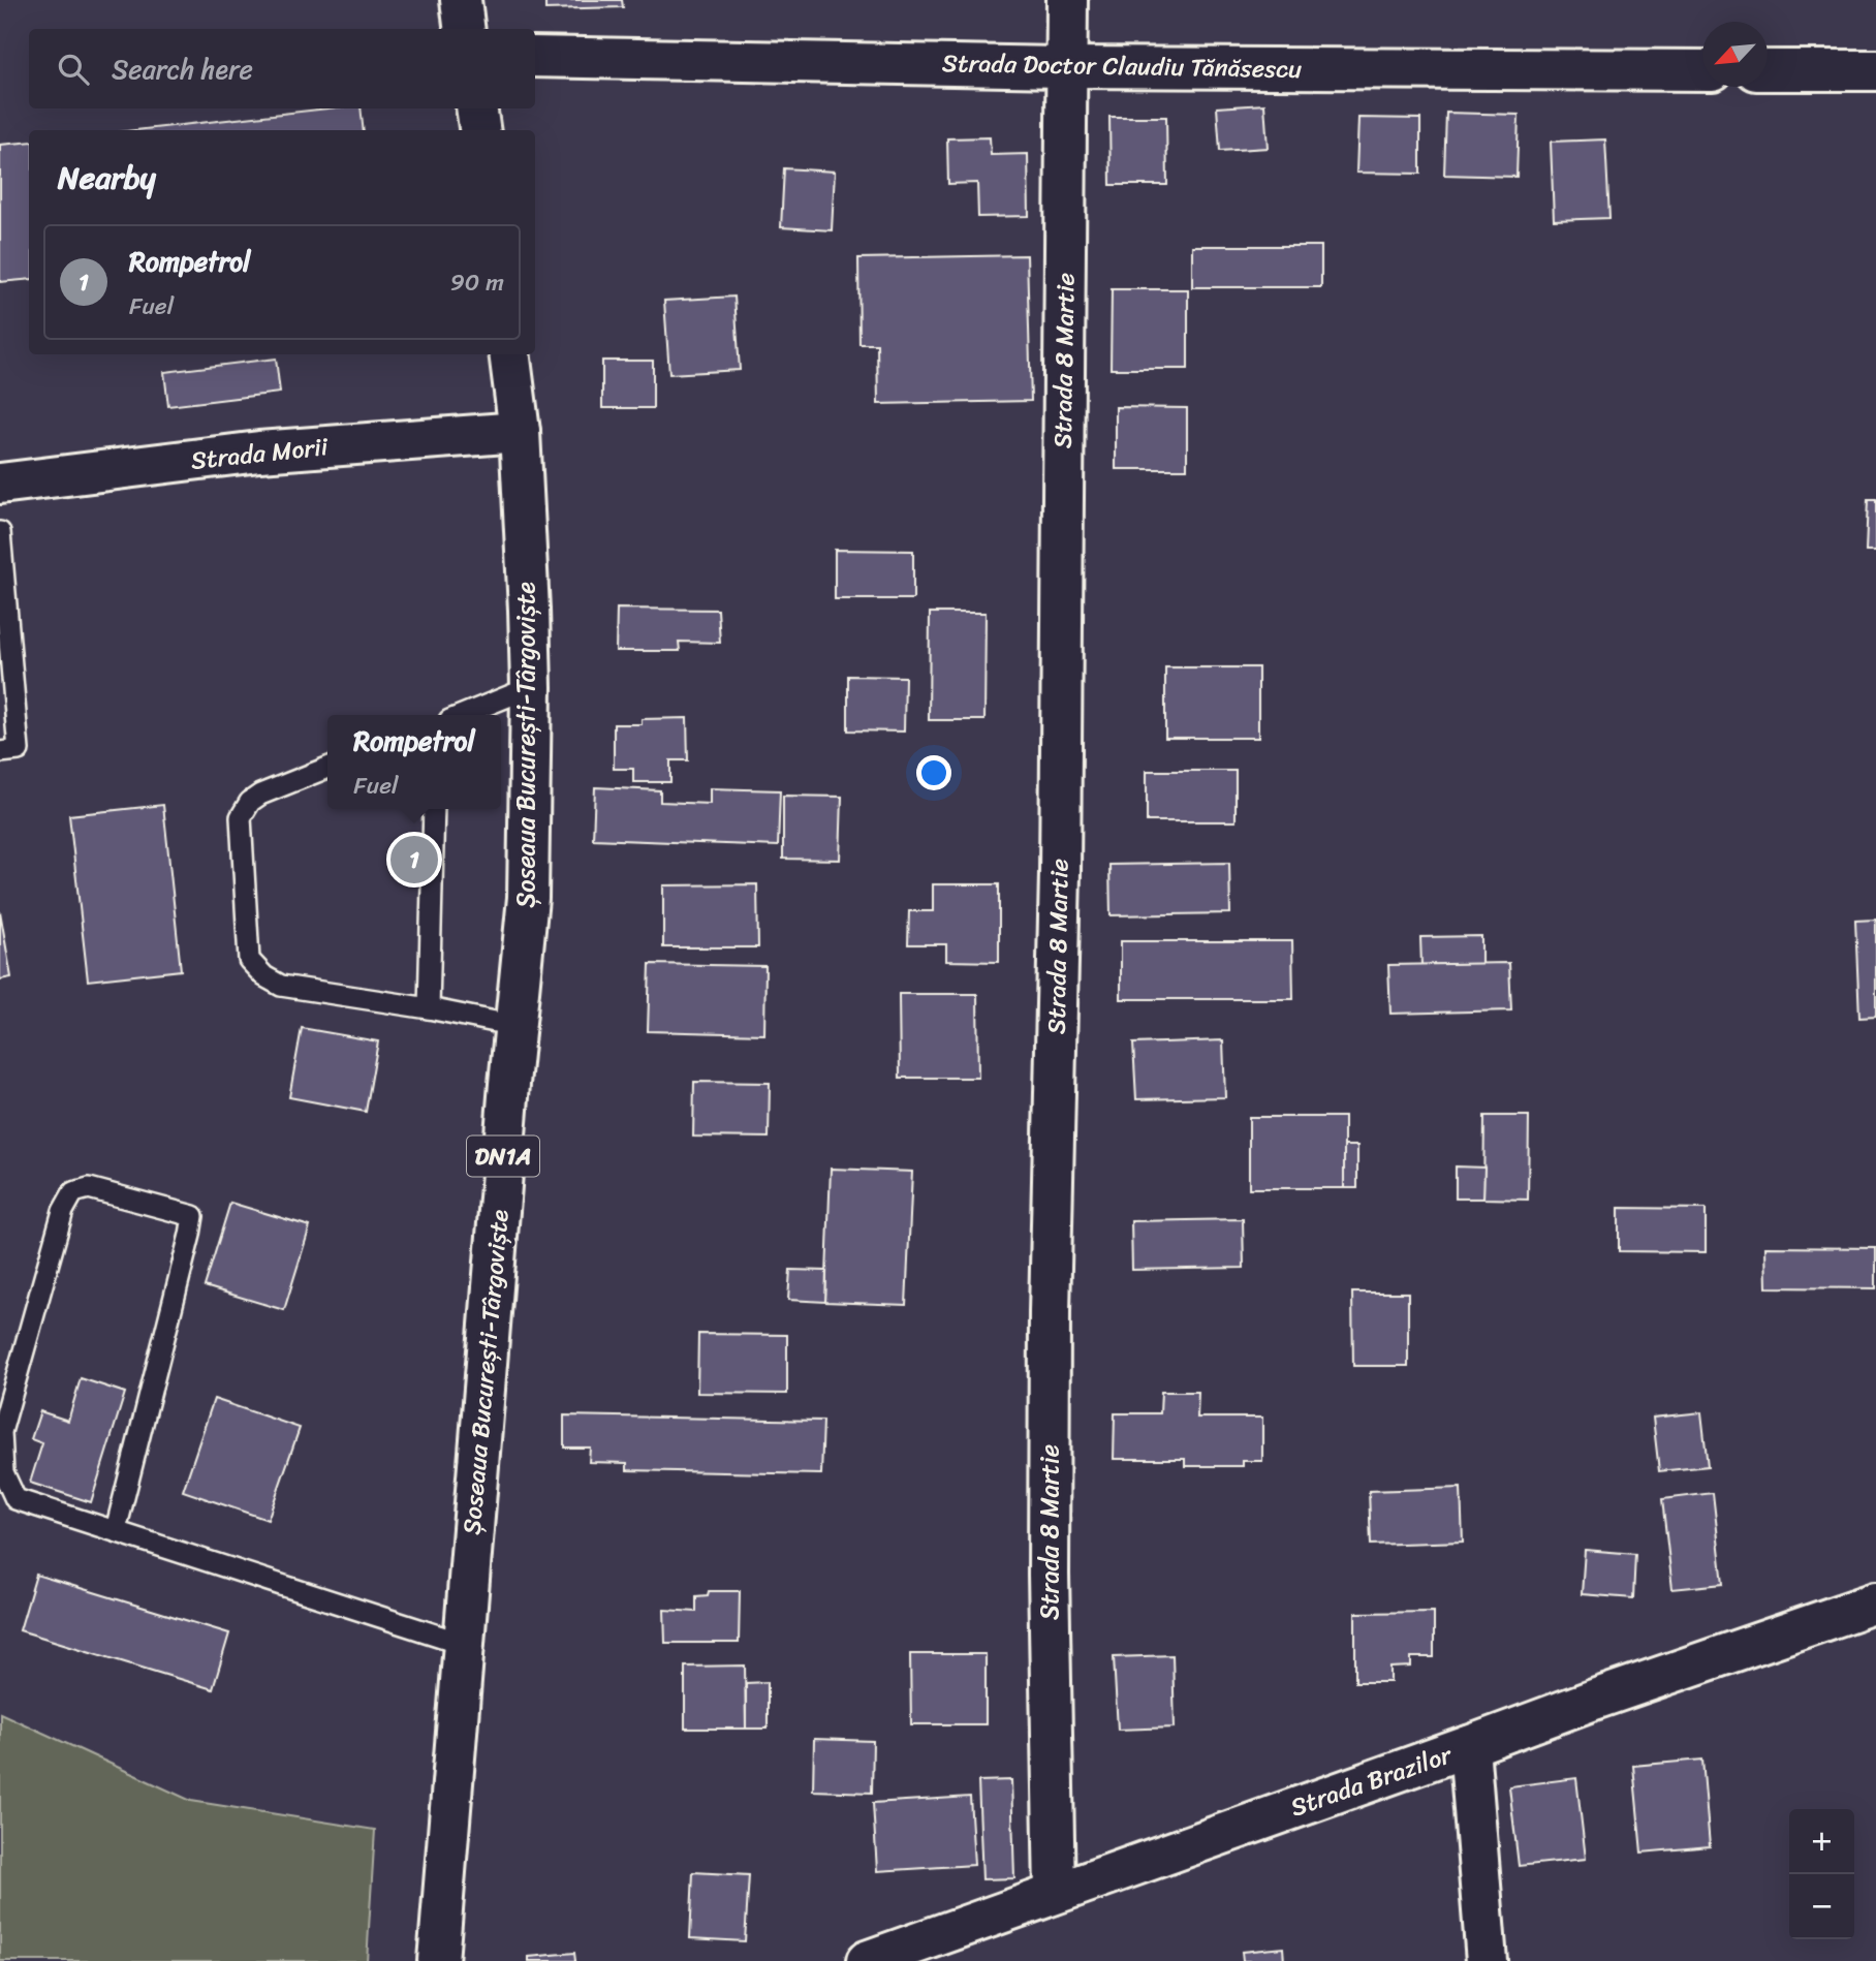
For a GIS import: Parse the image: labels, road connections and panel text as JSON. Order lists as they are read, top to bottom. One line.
{"streets":{"street":["Strada Doctor Claudiu Tănăsescu","Strada 8 Martie","Strada Morii","Șoseaua București-Târgoviște","DN1A","Strada Brazilor"]},"crossings":[["Strada Doctor Claudiu Tănăsescu","Strada 8 Martie"],["Strada 8 Martie","Strada Brazilor"],["Strada Morii","Șoseaua București-Târgoviște"]],"north":"bottom left","page":{"search":"Search here","heading":"Nearby","list":[{"mark":"1","name":"Rompetrol","note":"Fuel","value":"90 m"}],"popup":["Rompetrol","Fuel"],"pins":"1","map_buttons":["+","−"]}}
